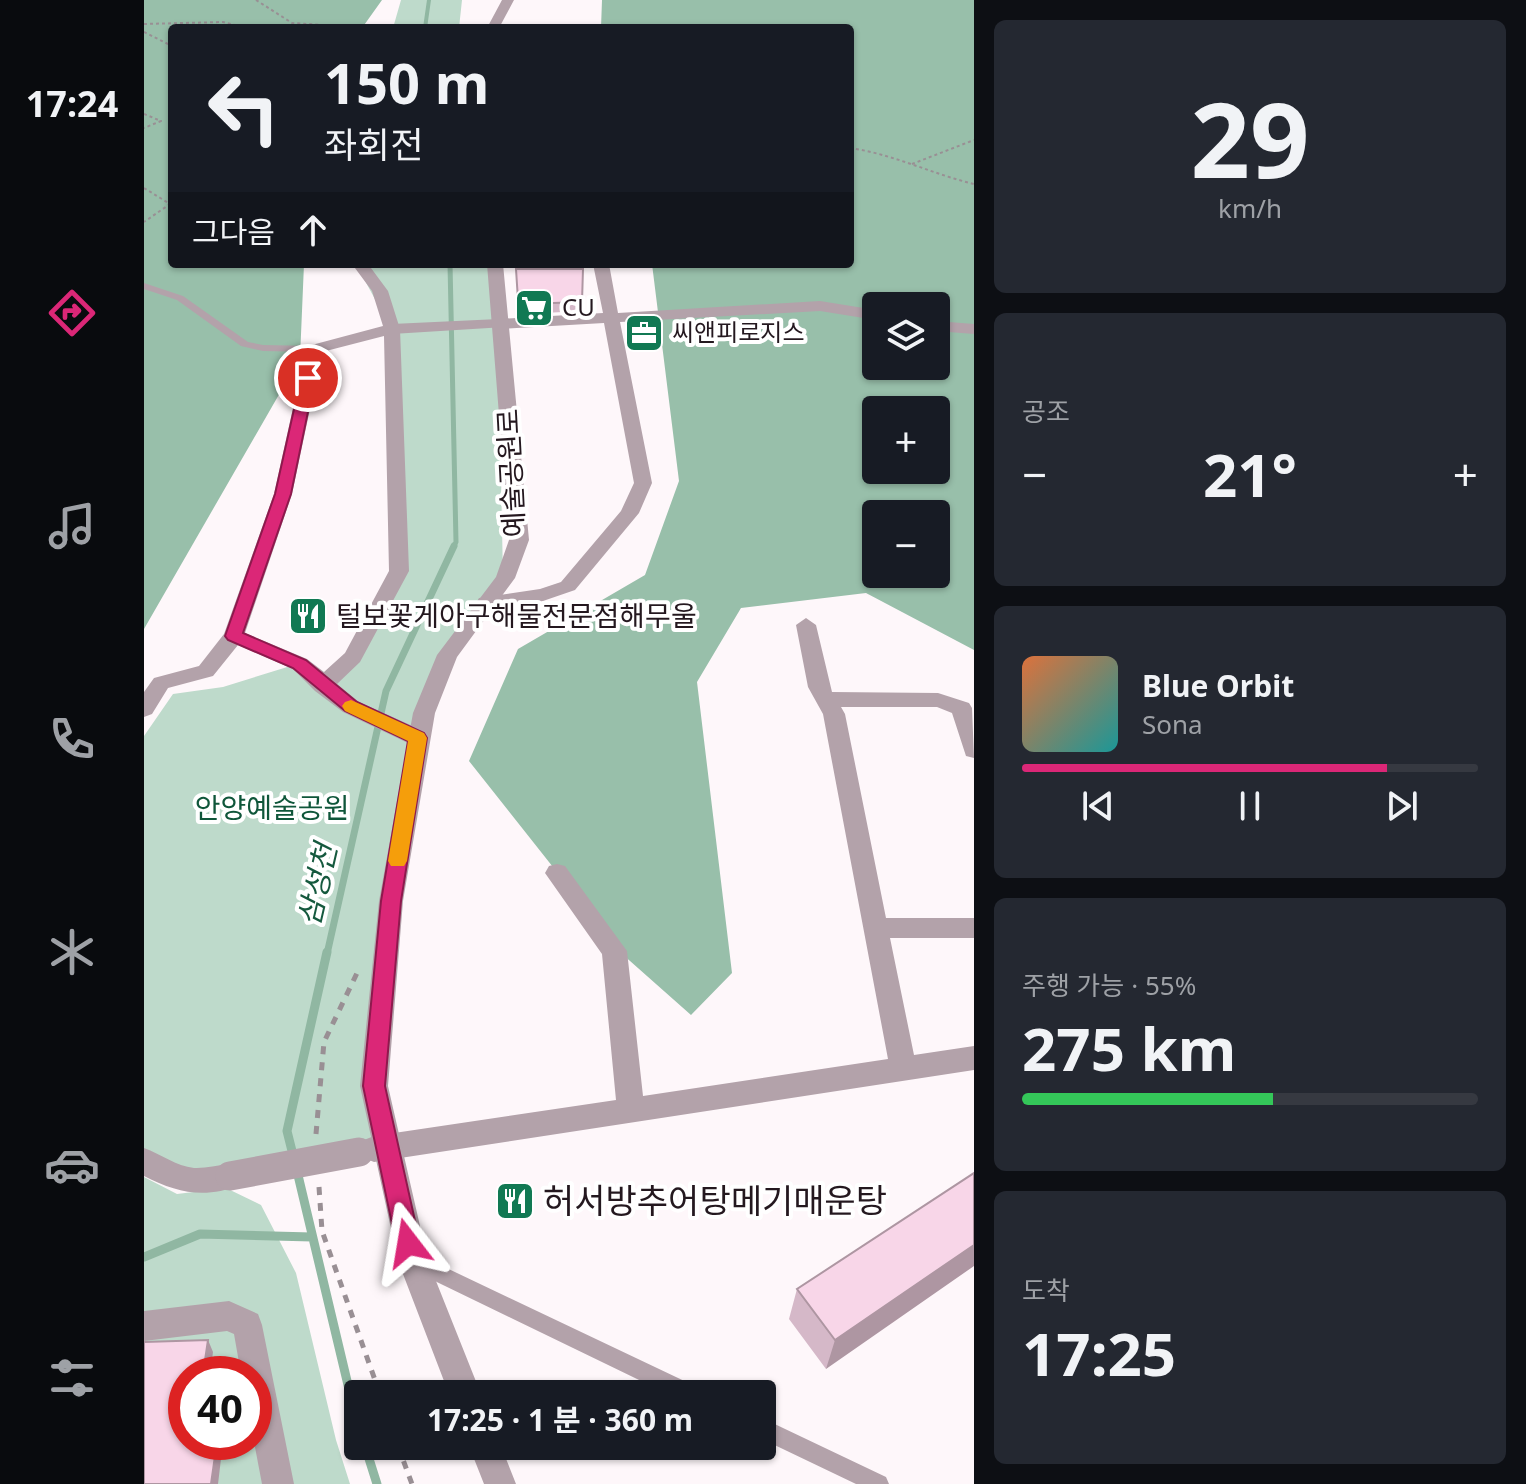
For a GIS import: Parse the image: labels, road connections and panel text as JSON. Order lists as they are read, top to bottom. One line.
{"streets":{"street":["예술공원로"]},"water":["삼성천"],"parks":["안양예술공원"],"places":{"supermarket":["CU"],"office":["씨앤피로지스"],"restaurant":["털보꽃게아구해물전문점해무울","허서방추어탕메기매운탕"]},"page":{"tabs":"17:24","tile":[["29","km/h"],"공조",["주행 가능 · 55%","275 km"],["도착","17:25"]],"turn":["150 m","좌회전"],"then":"그다음","map_buttons":["+","−"],"heat":["−","21°","+"],"song":["Blue Orbit","Sona"],"limit":"40","trip":"17:25 · 1 분 · 360 m"}}
